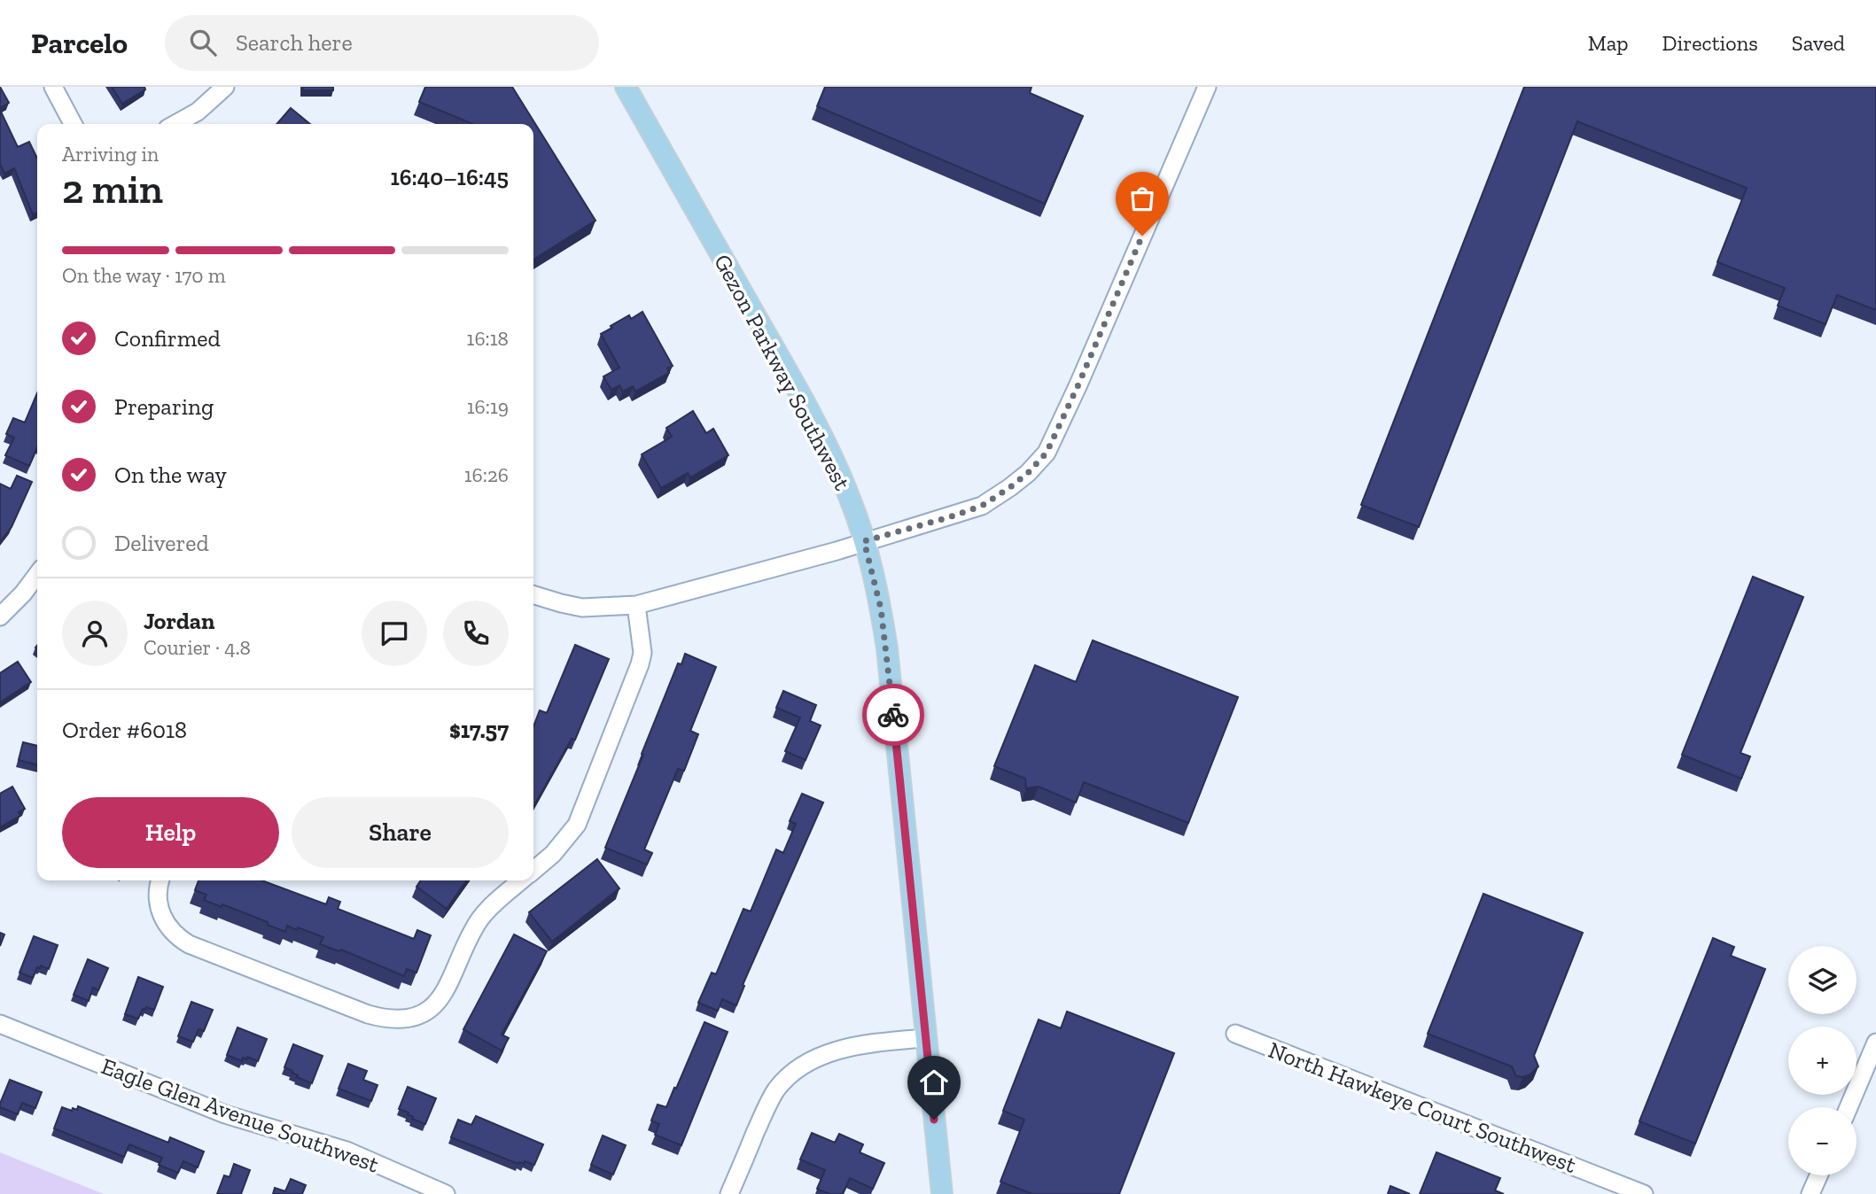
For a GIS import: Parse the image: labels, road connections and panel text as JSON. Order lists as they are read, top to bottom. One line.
{"streets":{"main road":["Gezon Parkway Southwest"],"street":["North Hawkeye Court Southwest","Eagle Glen Avenue Southwest"]},"page":{"header":"Parcelo","search":"Search here","nav":["Map","Directions","Saved"],"heading":["2 min","Arriving in","16:40–16:45"],"panel":["Jordan","Courier · 4.8","Order #6018","$17.57"],"bar":"On the way · 170 m","list":[["Confirmed","16:18"],["Preparing","16:19"],["On the way","16:26"],"Delivered"],"buttons":["Help","Share"],"map_buttons":["+","−"]}}
